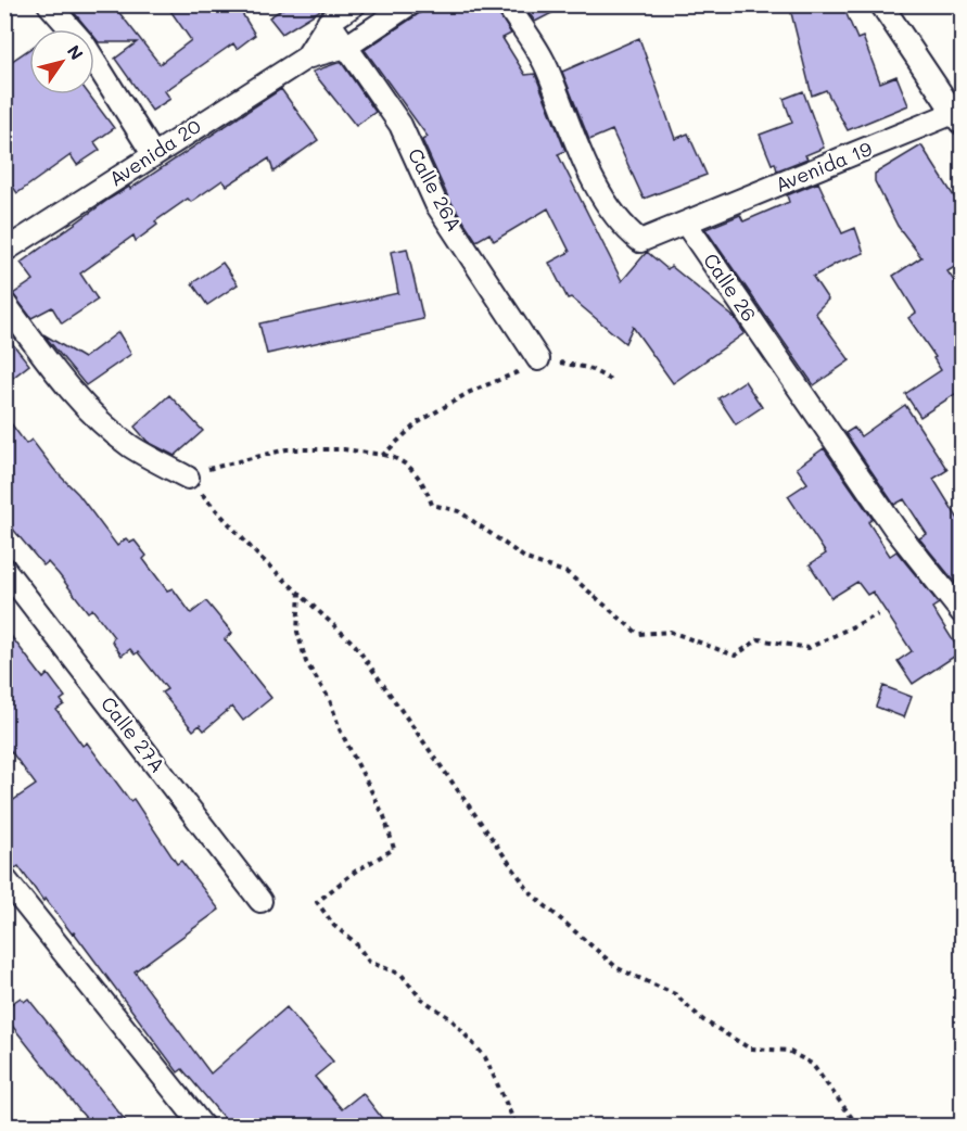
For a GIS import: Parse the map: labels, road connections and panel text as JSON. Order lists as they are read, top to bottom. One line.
{"streets":{"street":["Avenida 20","Avenida 19","Calle 26A","Calle 26","Calle 27A"]},"crossings":[["Avenida 20","Calle 26A"],["Avenida 19","Calle 26"]],"north":"top right"}
